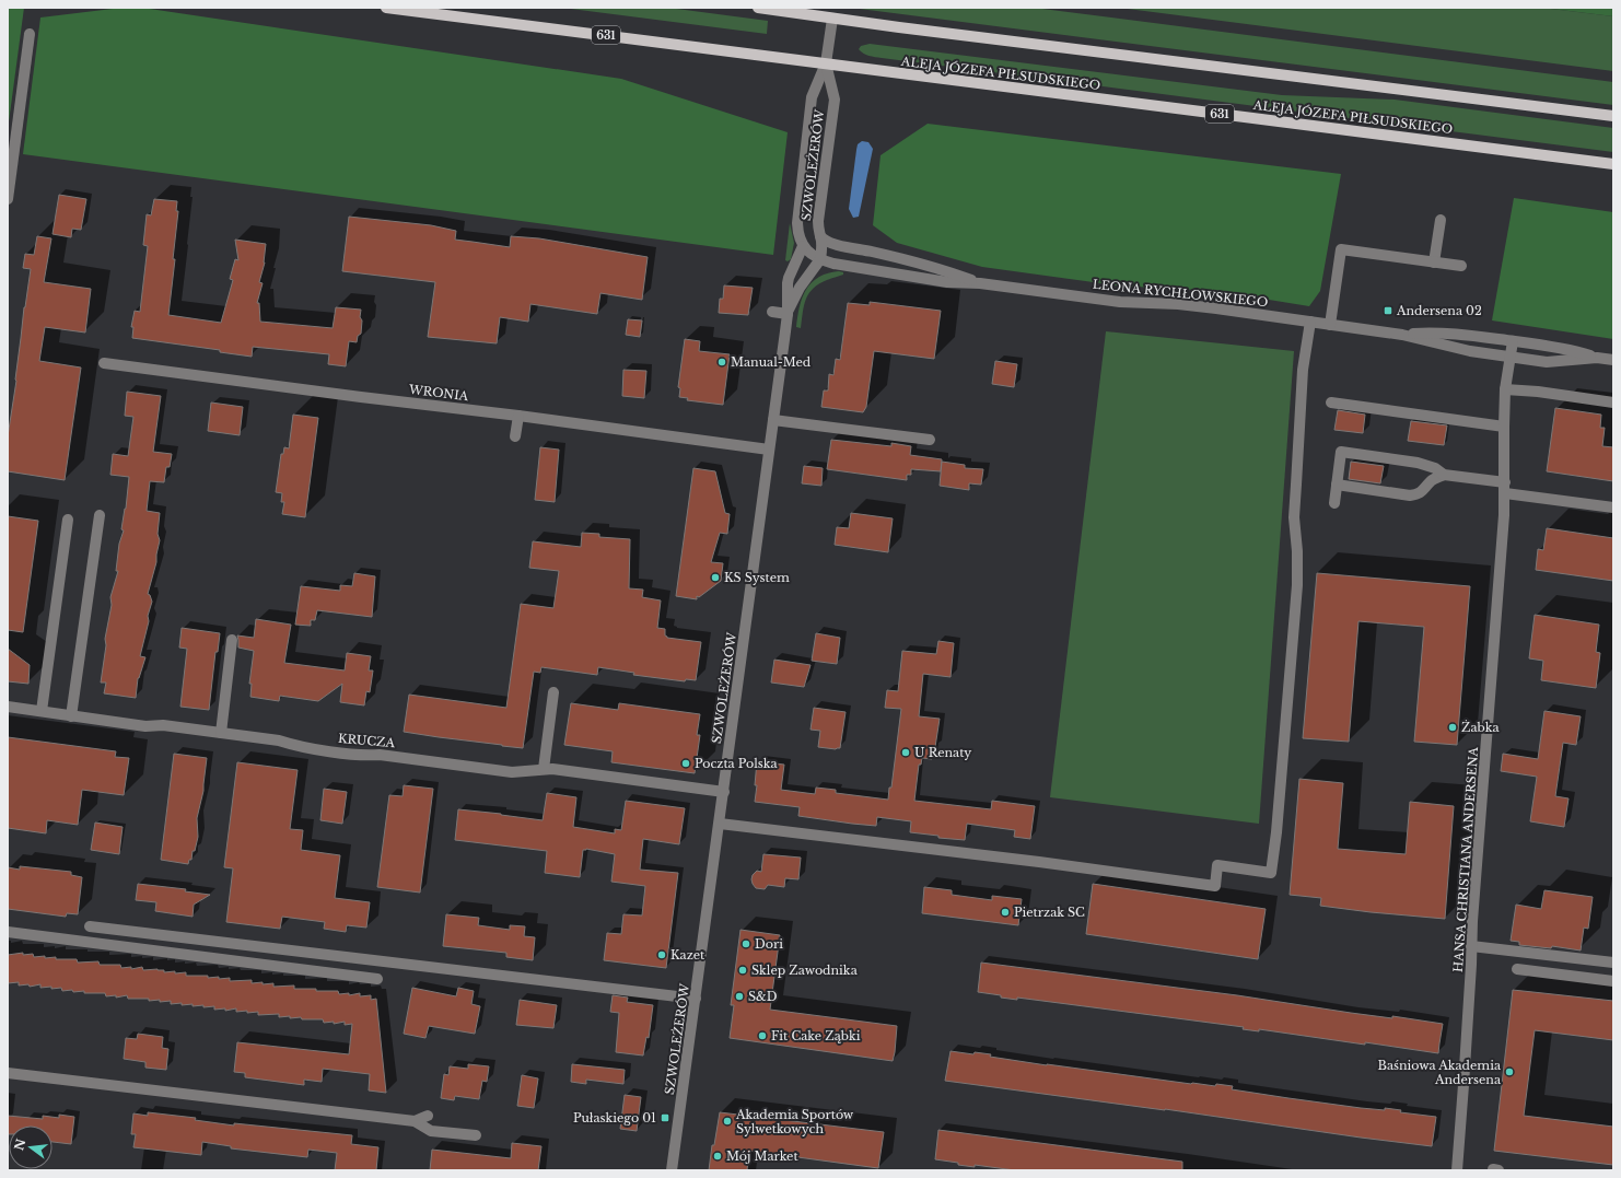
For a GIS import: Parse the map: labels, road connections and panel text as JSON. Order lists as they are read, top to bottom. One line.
{"streets":{"main road":["631","ALEJA JÓZEFA PIŁSUDSKIEGO"],"street":["SZWOLEŻERÓW","LEONA RYCHŁOWSKIEGO","WRONIA","KRUCZA","HANSA CHRISTIANA ANDERSENA"]},"crossings":[["ALEJA JÓZEFA PIŁSUDSKIEGO","SZWOLEŻERÓW"],["SZWOLEŻERÓW","LEONA RYCHŁOWSKIEGO"],["SZWOLEŻERÓW","WRONIA"],["SZWOLEŻERÓW","KRUCZA"],["LEONA RYCHŁOWSKIEGO","HANSA CHRISTIANA ANDERSENA"]],"places":{"transit":["Andersena 02","Pułaskiego 01"],"other":["Manual-Med","KS System","Żabka","U Renaty","Poczta Polska","Pietrzak SC","Dori","Kazet","Sklep Zawodnika","S&D","Fit Cake Ząbki","Baśniowa Akademia Andersena","Akademia Sportów Sylwetkowych","Mój Market"]},"north":"left"}
